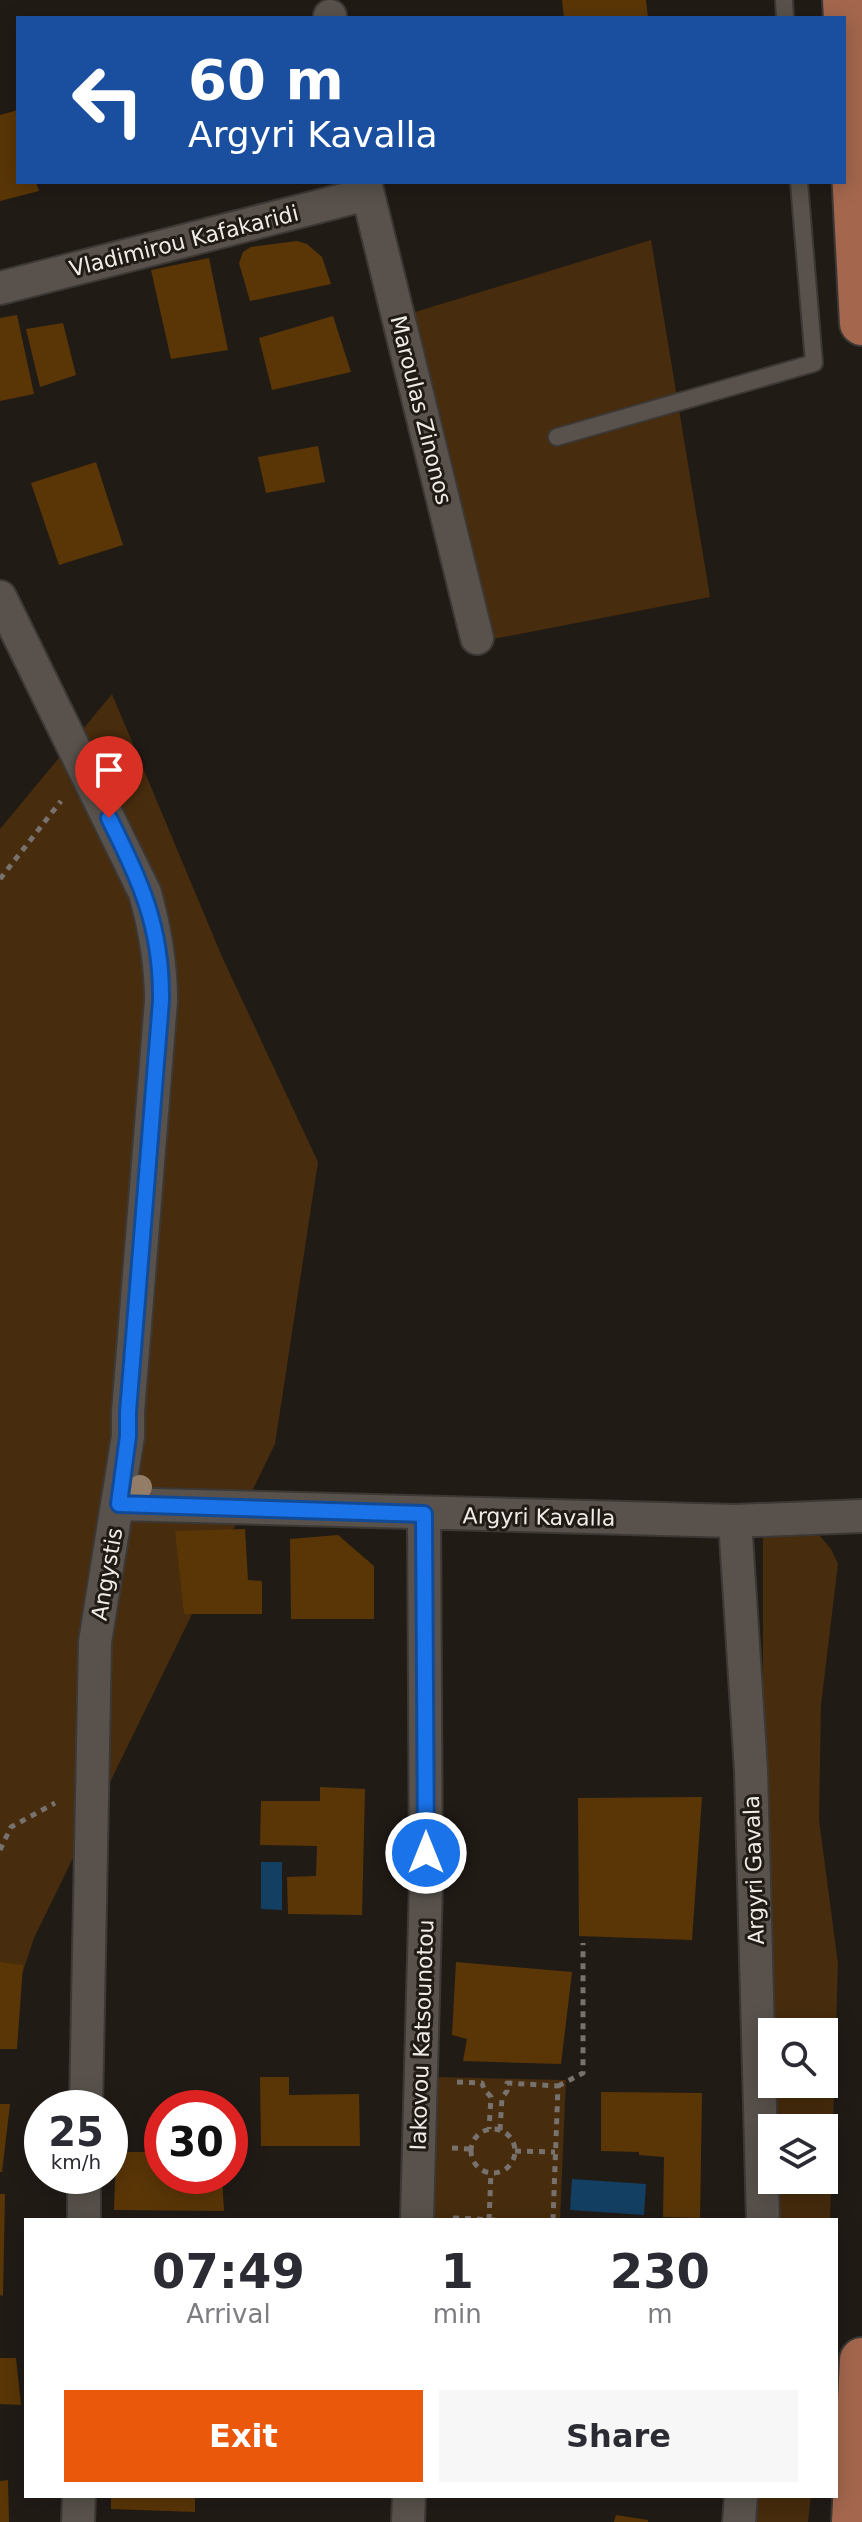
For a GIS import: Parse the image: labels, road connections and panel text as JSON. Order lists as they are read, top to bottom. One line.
{"streets":{"street":["Vladimirou Kafakaridi","Maroulas Zinonos","Argyri Kavalla","Angystis","Argyri Gavala","Iakovou Katsounotou"]},"crossings":[["Vladimirou Kafakaridi","Maroulas Zinonos"],["Argyri Kavalla","Angystis"],["Argyri Kavalla","Argyri Gavala"],["Argyri Kavalla","Iakovou Katsounotou"]],"page":{"turn":["60 m","Argyri Kavalla"],"speed":"25 km/h","limit":"30","eta":["07:49","Arrival","1","min","230","m"],"buttons":["Exit","Share"]}}
